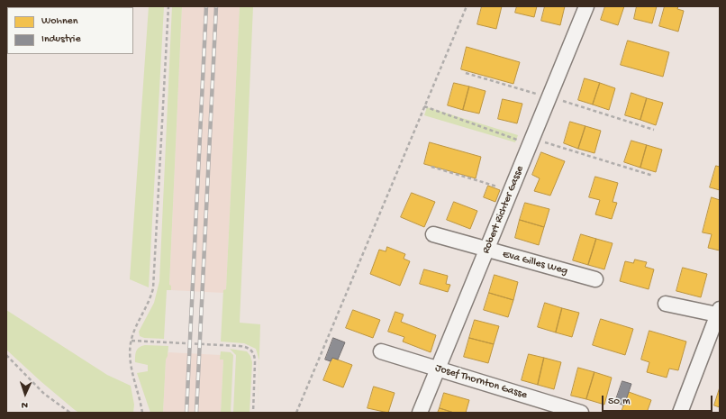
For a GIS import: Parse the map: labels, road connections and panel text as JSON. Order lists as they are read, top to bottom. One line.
{"streets":{"street":["Robert Richter Gasse","Eva Gilles Weg","Josef Thornton Gasse"]},"crossings":[["Robert Richter Gasse","Eva Gilles Weg"],["Robert Richter Gasse","Josef Thornton Gasse"]],"legend":["Wohnen","Industrie"],"scale_bar":"50 m","north":"bottom"}
